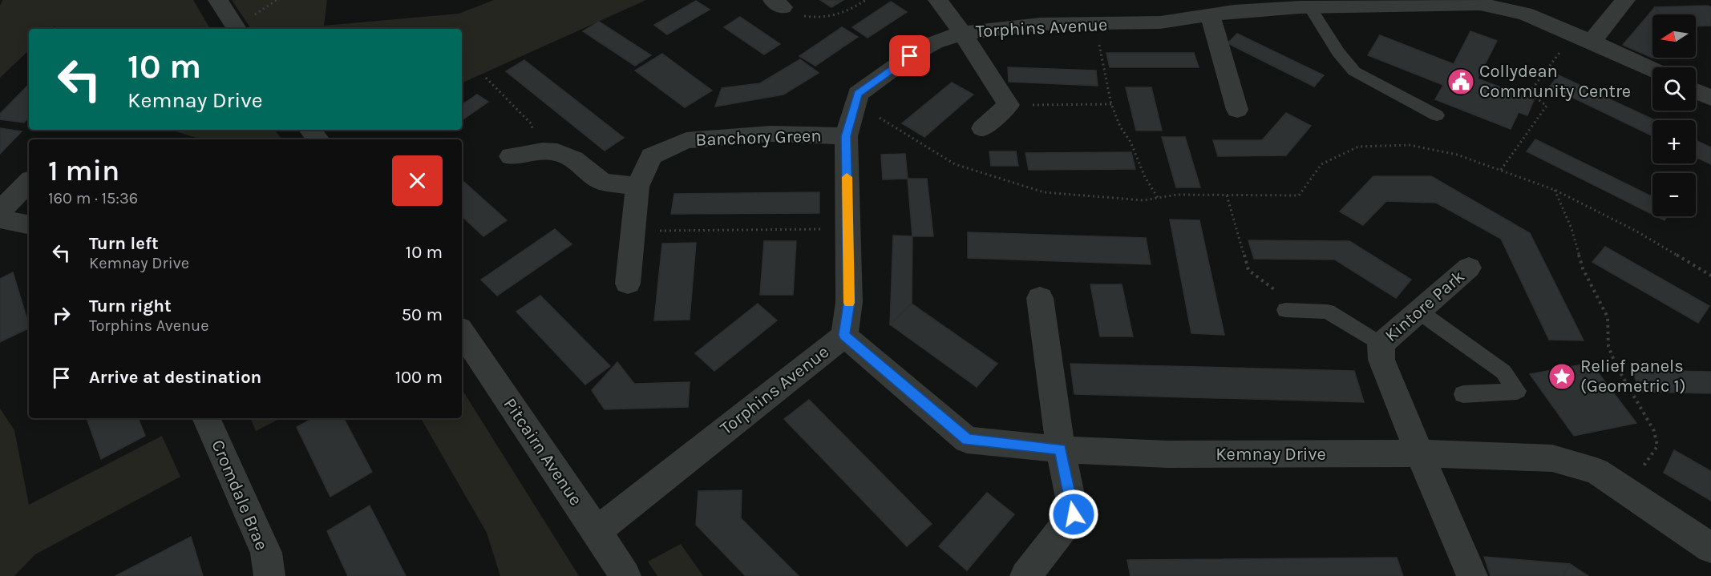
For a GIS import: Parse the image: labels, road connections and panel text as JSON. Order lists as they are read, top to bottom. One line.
{"streets":{"street":["Torphins Avenue","Banchory Green","Kintore Park","Pitcairn Avenue","Kemnay Drive","Cromdale Brae"]},"crossings":[["Torphins Avenue","Banchory Green"],["Torphins Avenue","Pitcairn Avenue"],["Torphins Avenue","Kemnay Drive"],["Kintore Park","Kemnay Drive"]],"places":{"public building":["Collydean Community Centre"],"place":["Relief panels (Geometric 1)"]},"north":"left","page":{"map_buttons":["+","−"],"turn":["10 m","Kemnay Drive"],"heading":["1 min","160 m · 15:36"],"list":[{"name":"Turn left","note":"Kemnay Drive","value":"10 m"},{"name":"Turn right","note":"Torphins Avenue","value":"50 m"},{"name":"Arrive at destination","value":"100 m"}]}}
